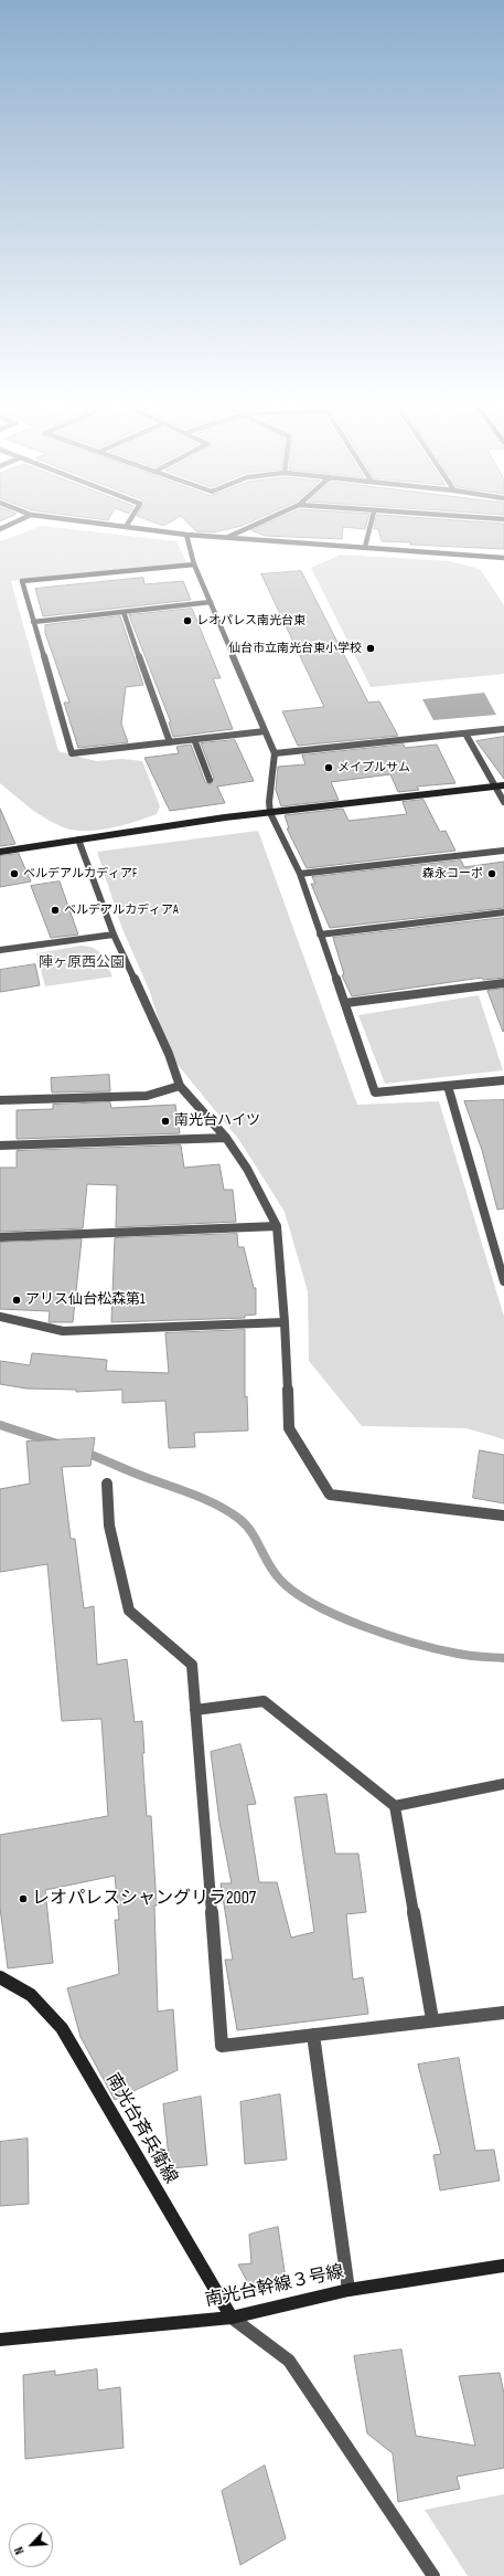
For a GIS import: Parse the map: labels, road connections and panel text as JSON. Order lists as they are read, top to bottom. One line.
{"streets":{"street":["南光台斉兵衛線","南光台幹線３号線"]},"crossings":[["南光台斉兵衛線","南光台幹線３号線"]],"parks":["陣ヶ原西公園"],"places":["レオパレス南光台東","仙台市立南光台東小学校","メイプルサム","ベルデアルカディアF","森永コーポ","ベルデアルカディアA","南光台ハイツ","アリス仙台松森第1","レオパレスシャングリラ2007"],"north":"bottom left"}
